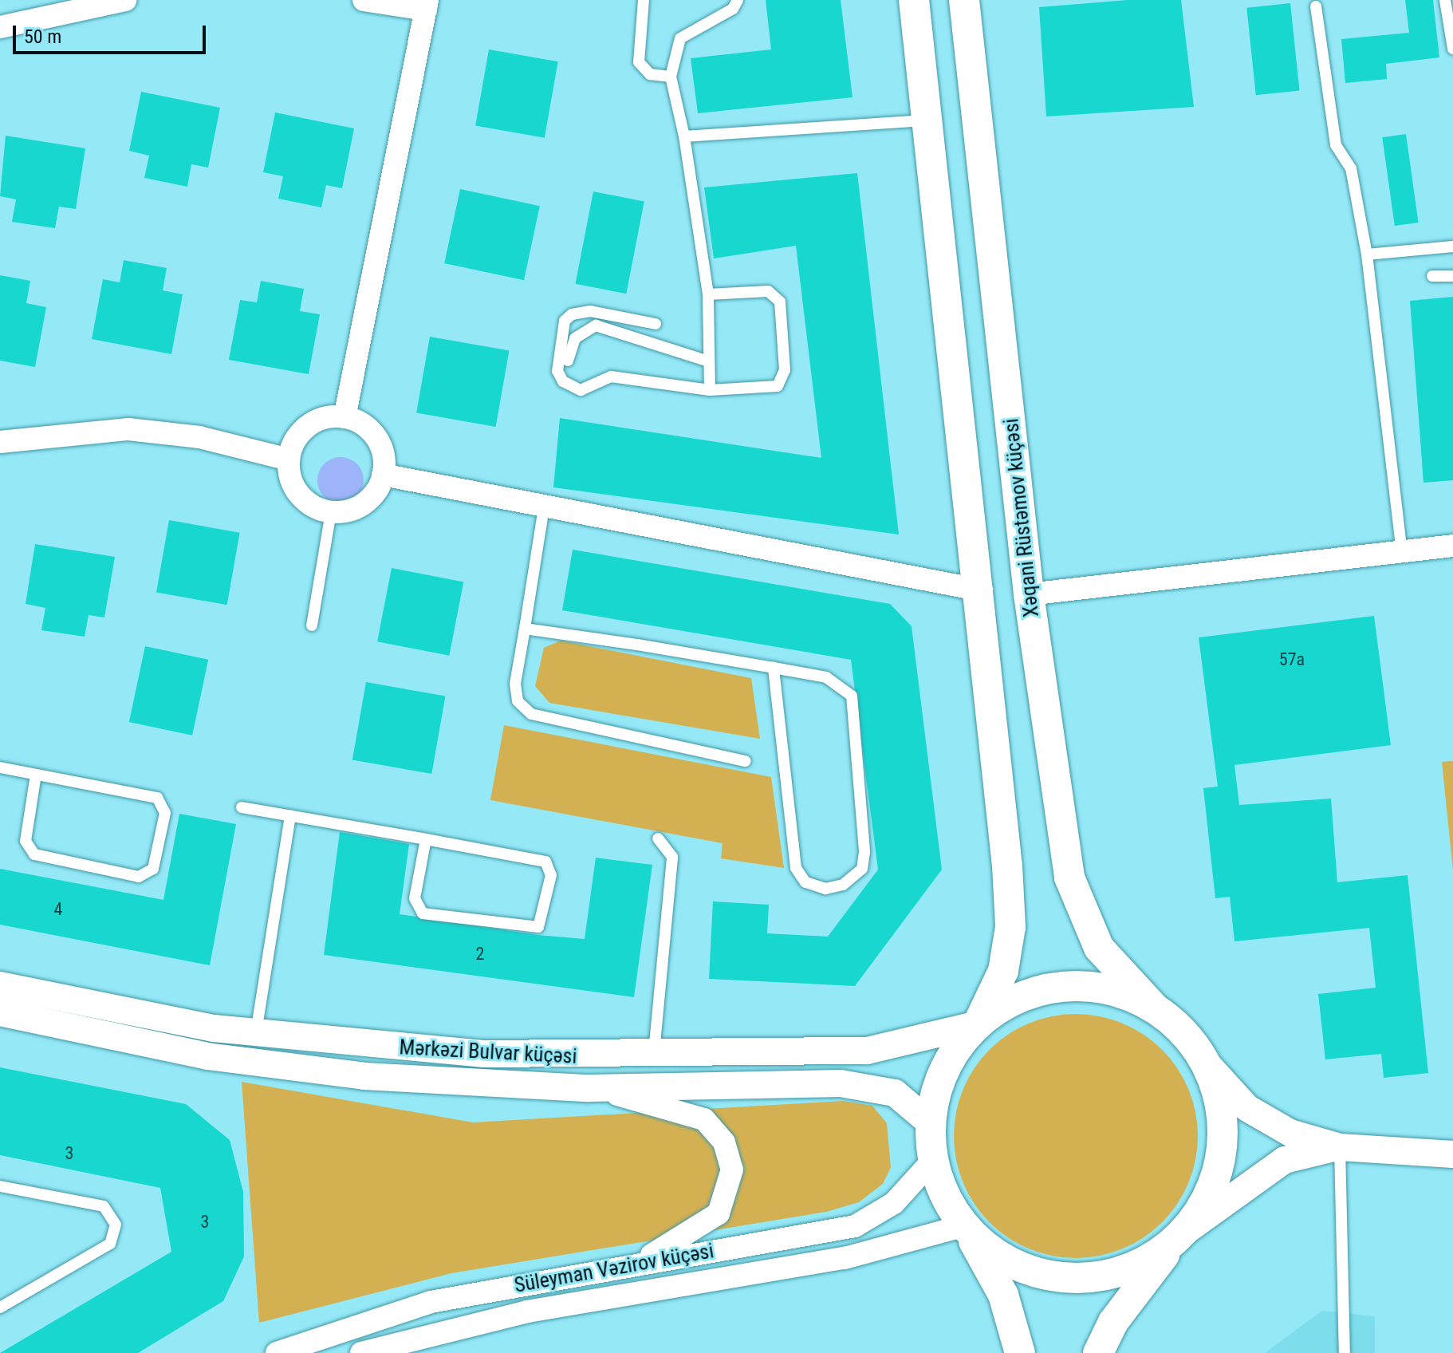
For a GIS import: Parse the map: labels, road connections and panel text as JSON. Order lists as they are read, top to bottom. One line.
{"streets":{"main road":["Xəqani Rüstəmov küçəsi"],"street":["Mərkəzi Bulvar küçəsi","Süleyman Vəzirov küçəsi"]},"house_numbers":["57a","4","2","3","3"],"scale_bar":"50 m"}
